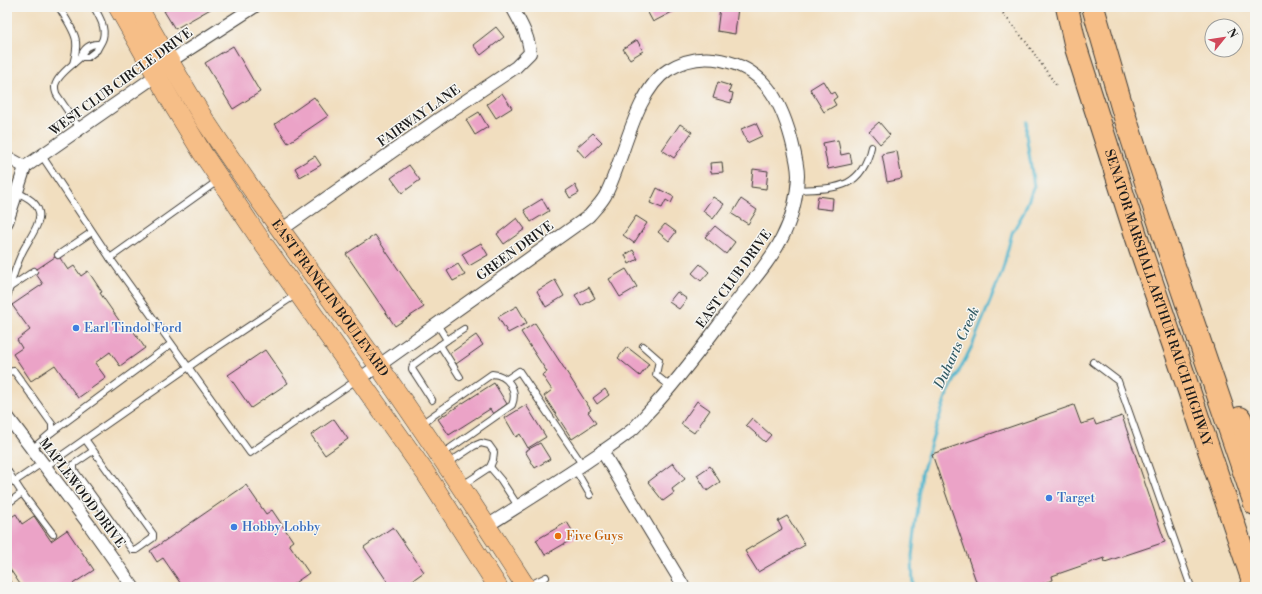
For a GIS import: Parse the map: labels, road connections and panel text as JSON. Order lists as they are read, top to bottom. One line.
{"streets":{"highway":["SENATOR MARSHALL ARTHUR RAUCH HIGHWAY"],"main road":["EAST FRANKLIN BOULEVARD"],"street":["WEST CLUB CIRCLE DRIVE","FAIRWAY LANE","GREEN DRIVE","EAST CLUB DRIVE","MAPLEWOOD DRIVE"]},"crossings":[["WEST CLUB CIRCLE DRIVE","EAST FRANKLIN BOULEVARD"],["FAIRWAY LANE","EAST FRANKLIN BOULEVARD"],["GREEN DRIVE","EAST CLUB DRIVE"],["GREEN DRIVE","EAST FRANKLIN BOULEVARD"],["EAST CLUB DRIVE","EAST FRANKLIN BOULEVARD"]],"water":["Duharts Creek"],"places":["Earl Tindol Ford","Target","Hobby Lobby","Five Guys"],"north":"top right"}
